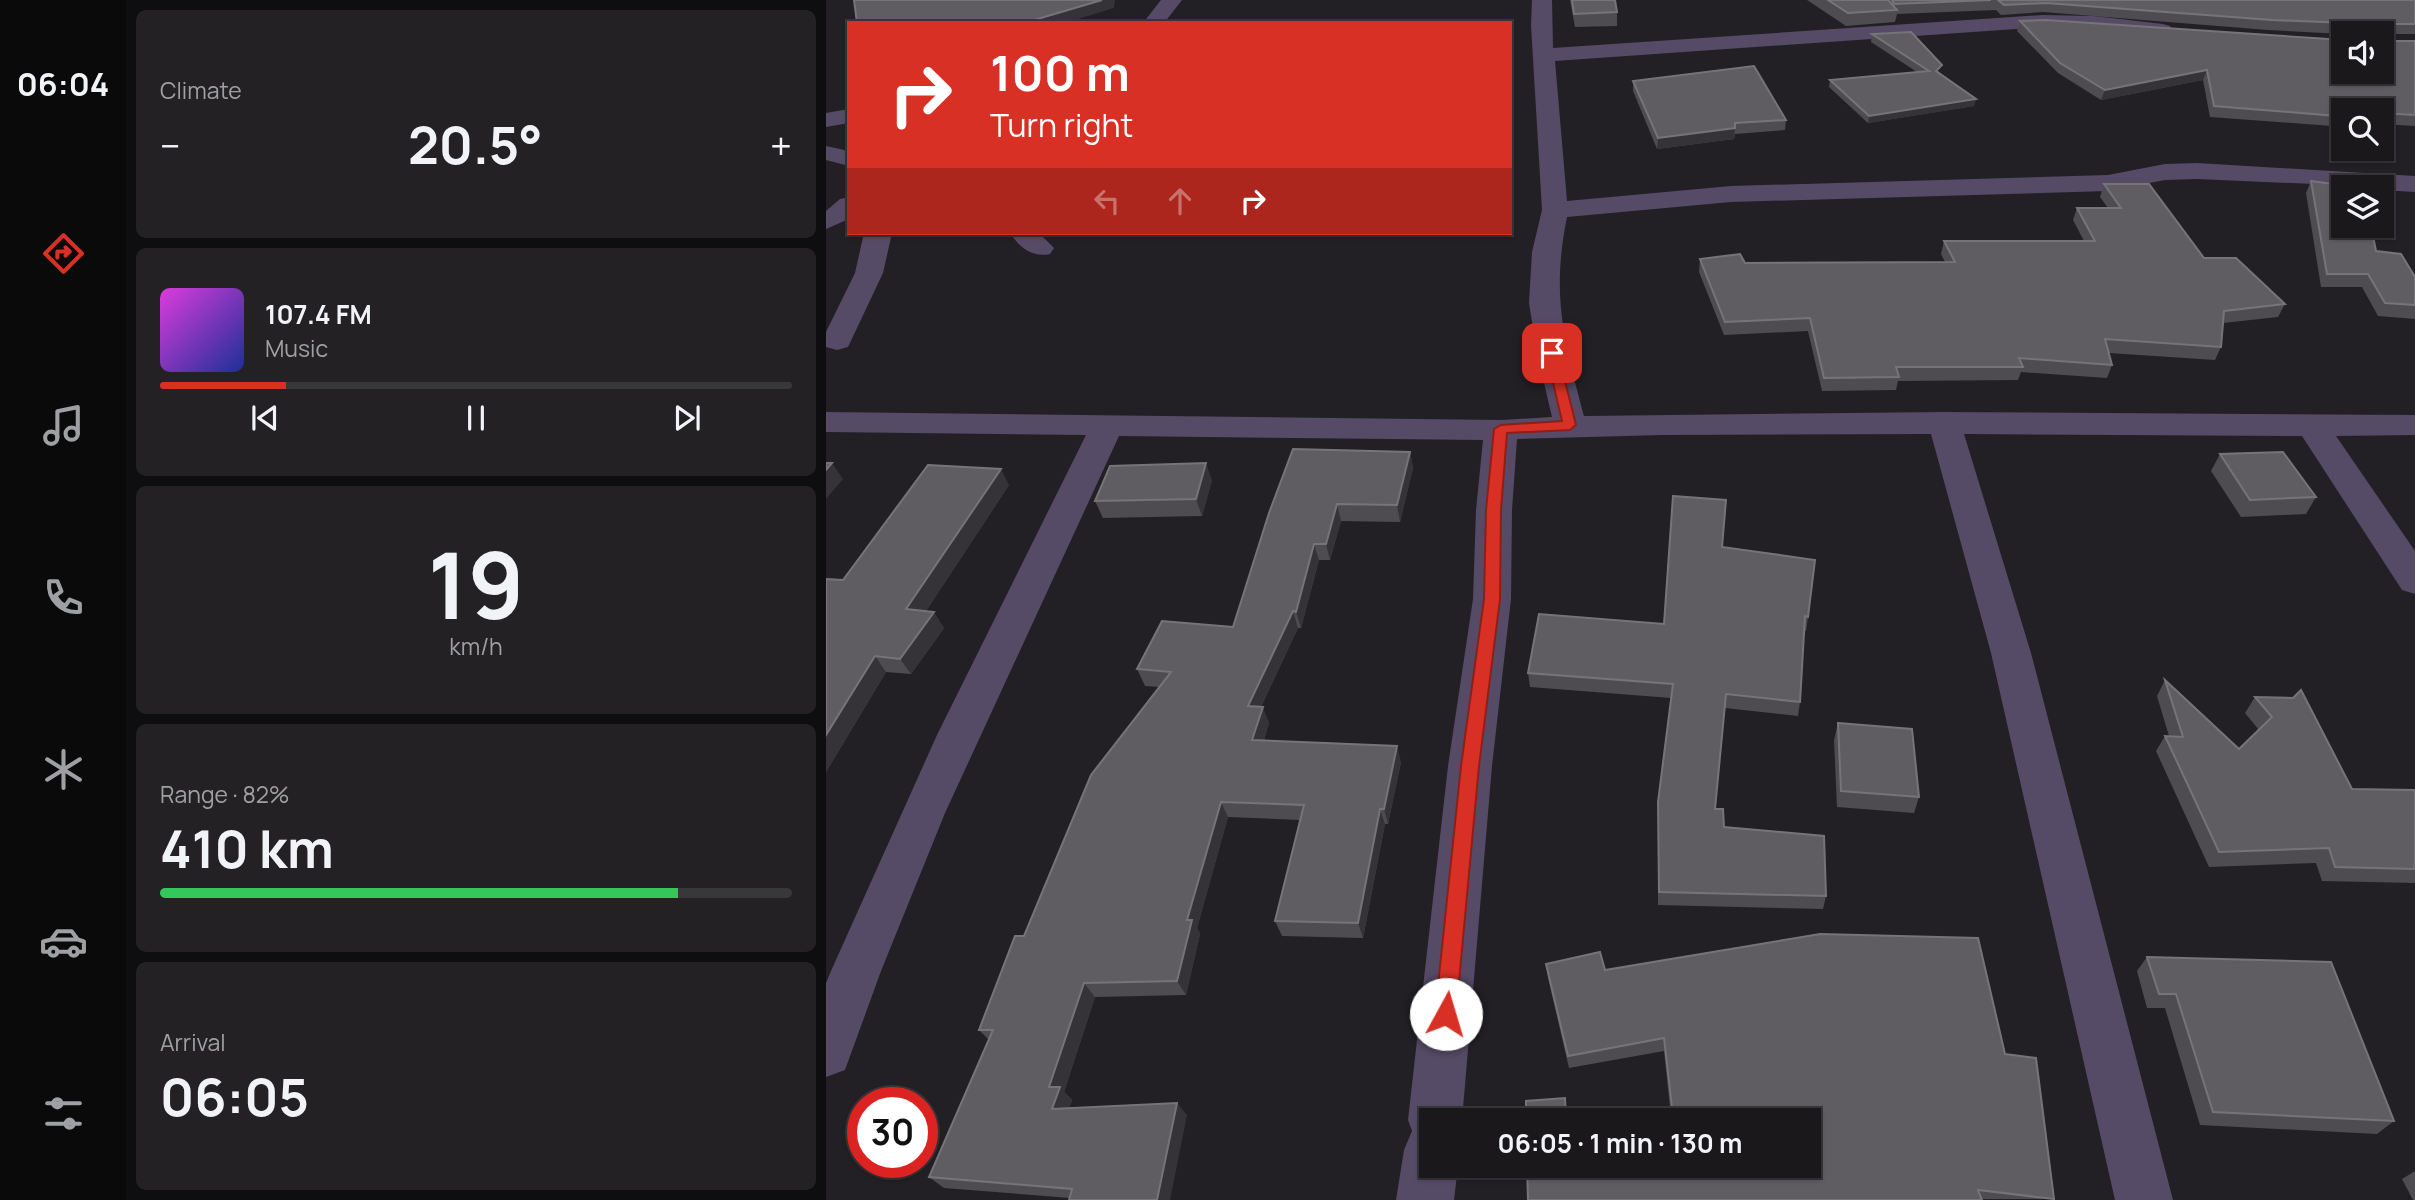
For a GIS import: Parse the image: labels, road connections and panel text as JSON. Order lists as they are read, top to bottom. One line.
{"page":{"tabs":"06:04","tile":["Climate",["19","km/h"],["Range · 82%","410 km"],["Arrival","06:05"]],"turn":["100 m","Turn right"],"heat":["−","20.5°","+"],"song":["107.4 FM","Music"],"limit":"30","trip":"06:05 · 1 min · 130 m"}}
